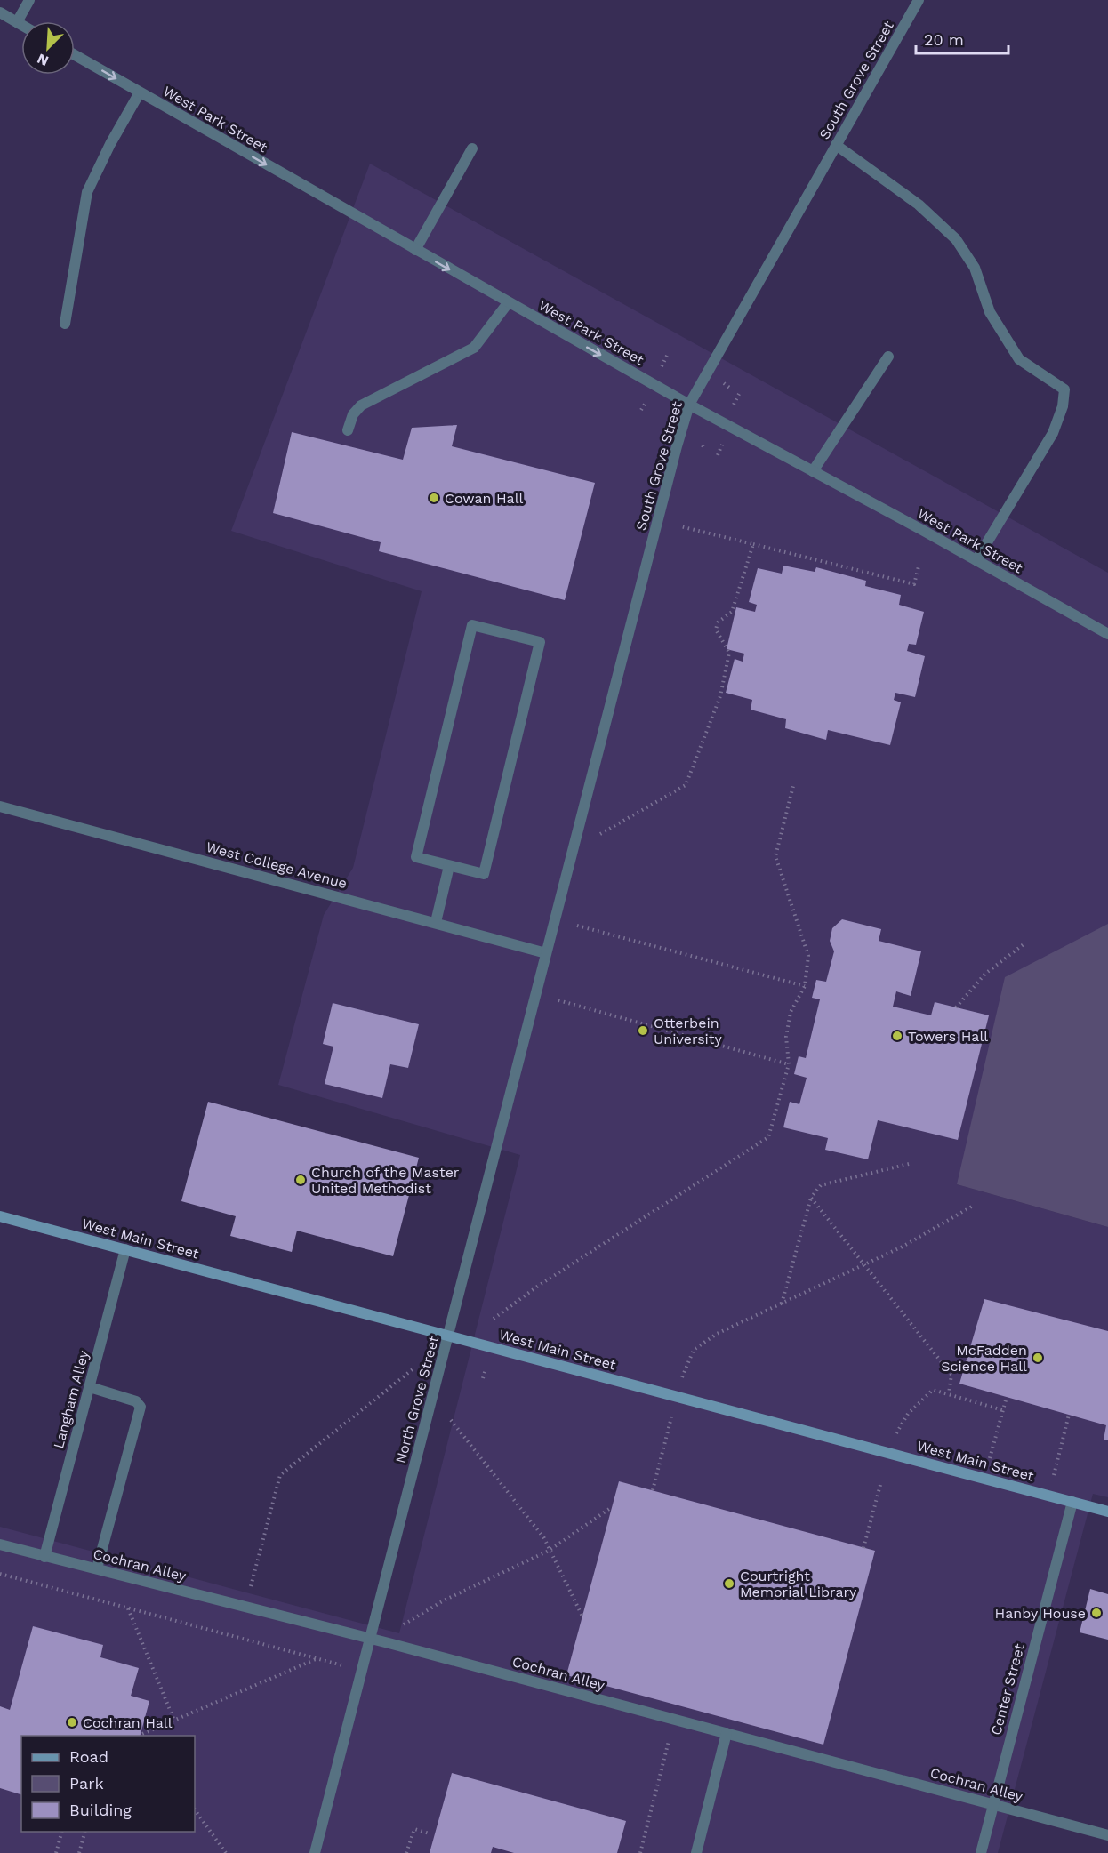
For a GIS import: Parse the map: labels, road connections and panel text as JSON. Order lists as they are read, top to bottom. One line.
{"streets":{"main road":["West Main Street"],"street":["South Grove Street","West Park Street","West College Avenue","Langham Alley","North Grove Street","Cochran Alley","Center Street"]},"crossings":[["South Grove Street","West Park Street"],["South Grove Street","West College Avenue"],["South Grove Street","North Grove Street"],["West College Avenue","North Grove Street"],["West Main Street","Langham Alley"],["West Main Street","North Grove Street"],["West Main Street","Center Street"],["Langham Alley","Cochran Alley"],["North Grove Street","Cochran Alley"],["Cochran Alley","Center Street"]],"one_way":["West Park Street"],"places":["Cowan Hall","Otterbein University","Towers Hall","Church of the Master United Methodist","McFadden Science Hall","Courtright Memorial Library","Hanby House","Cochran Hall"],"legend":["Road","Park","Building"],"scale_bar":"20 m","north":"bottom left"}
